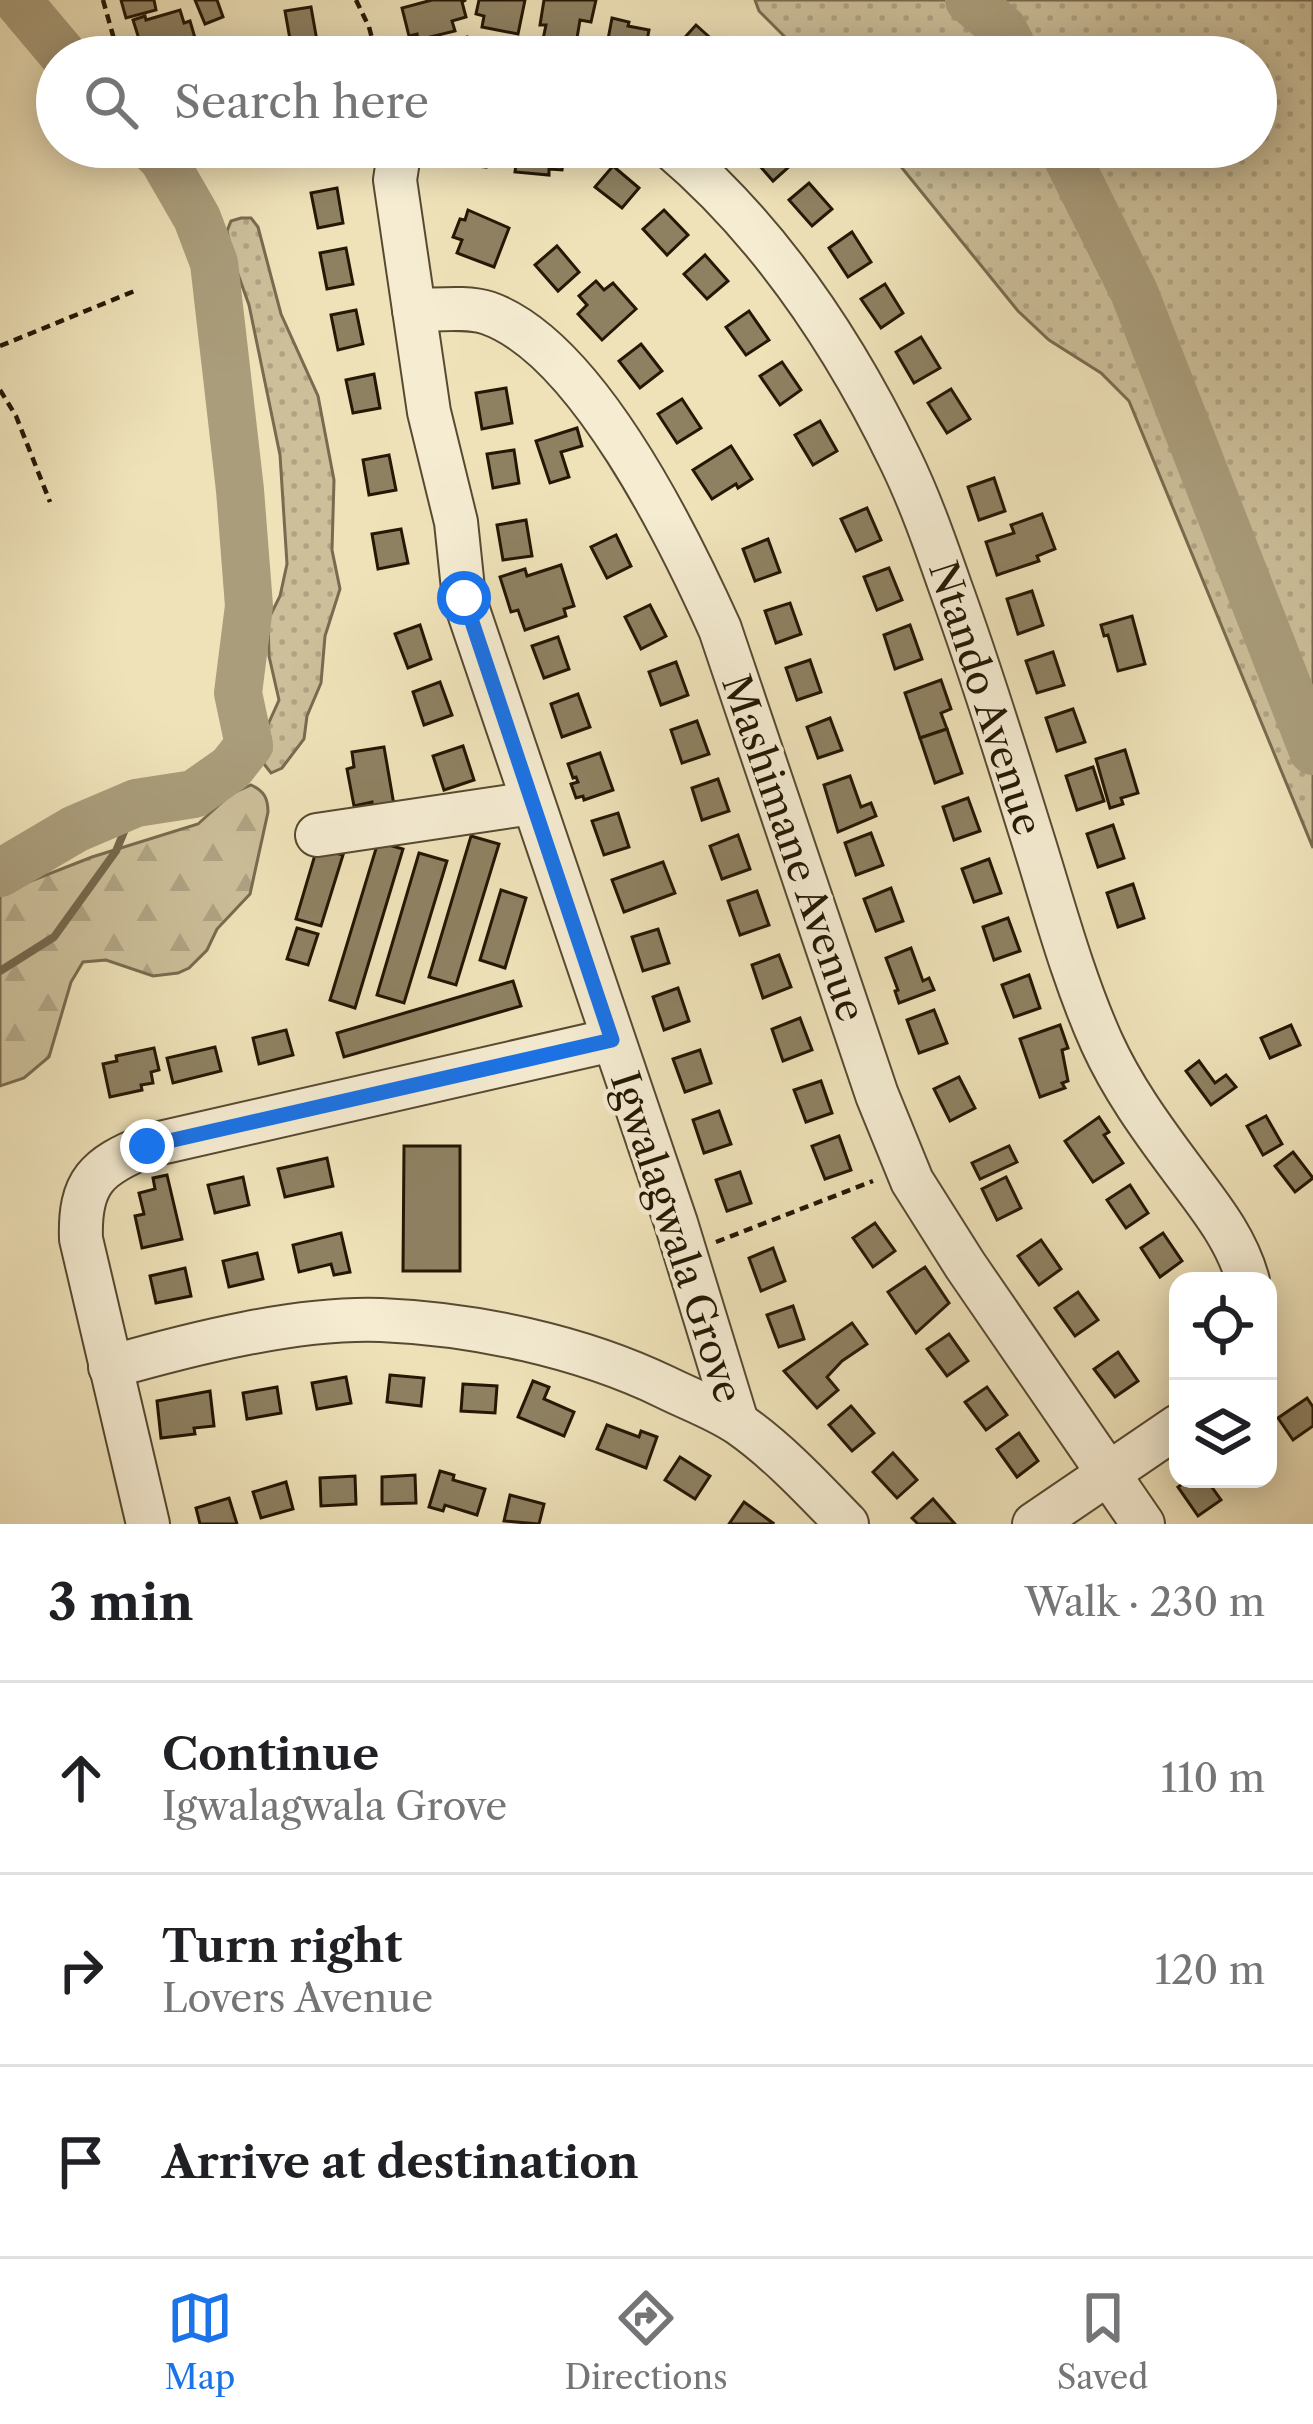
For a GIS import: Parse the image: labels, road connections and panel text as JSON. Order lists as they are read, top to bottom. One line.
{"streets":{"street":["Ntando Avenue","Mashimane Avenue","Igwalagwala Grove"]},"crossings":[["Mashimane Avenue","Igwalagwala Grove"]],"page":{"search":"Search here","heading":["3 min","Walk · 230 m"],"list":[["Continue","Igwalagwala Grove","110 m"],["Turn right","Lovers Avenue","120 m"],"Arrive at destination"],"nav":["Map","Directions","Saved"]}}
